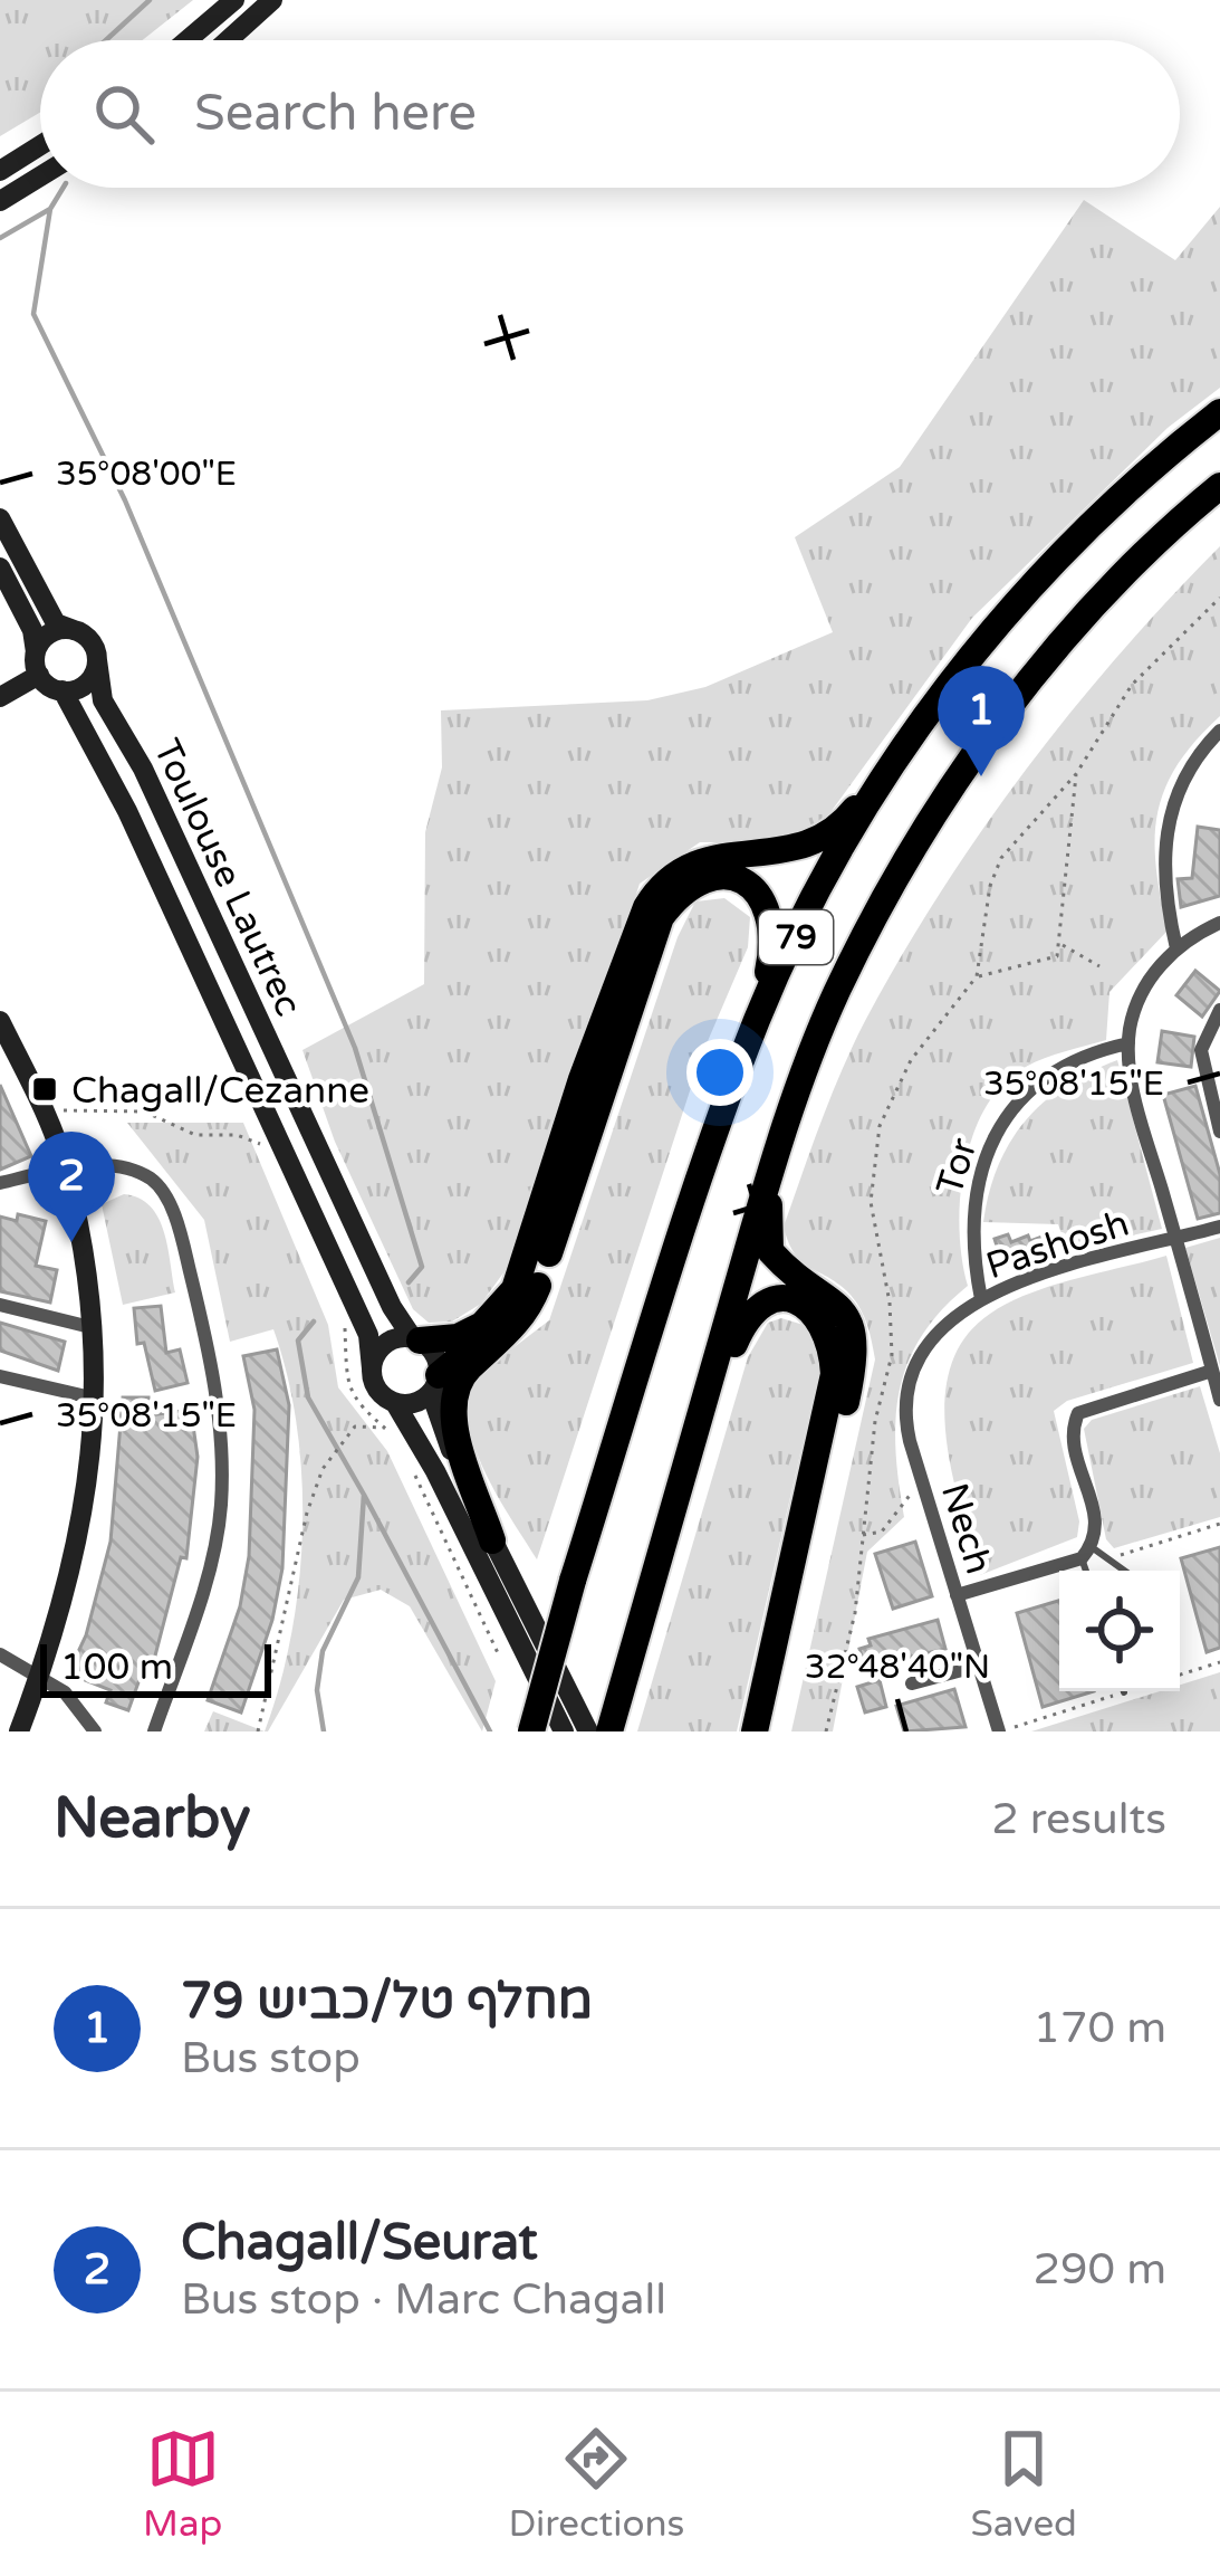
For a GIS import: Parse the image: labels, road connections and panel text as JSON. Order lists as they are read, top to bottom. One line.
{"streets":{"highway":["79"],"main road":["Toulouse Lautrec"],"street":["Tor","Pashosh","Nech"]},"crossings":[["Tor","Pashosh"],["Pashosh","Nech"]],"places":{"transit":["Chagall/Cezanne"]},"scale_bar":"100 m","page":{"search":"Search here","pins":["1","2"],"scale":"100 m","heading":["Nearby","2 results"],"list":[{"mark":"1","name":"מחלף טל/כביש 79","note":"Bus stop","value":"170 m"},{"mark":"2","name":"Chagall/Seurat","note":"Bus stop · Marc Chagall","value":"290 m"}],"nav":["Map","Directions","Saved"]},"coordinates":["35°08'00\"E","35°08'15\"E","32°48'40\"N"]}
